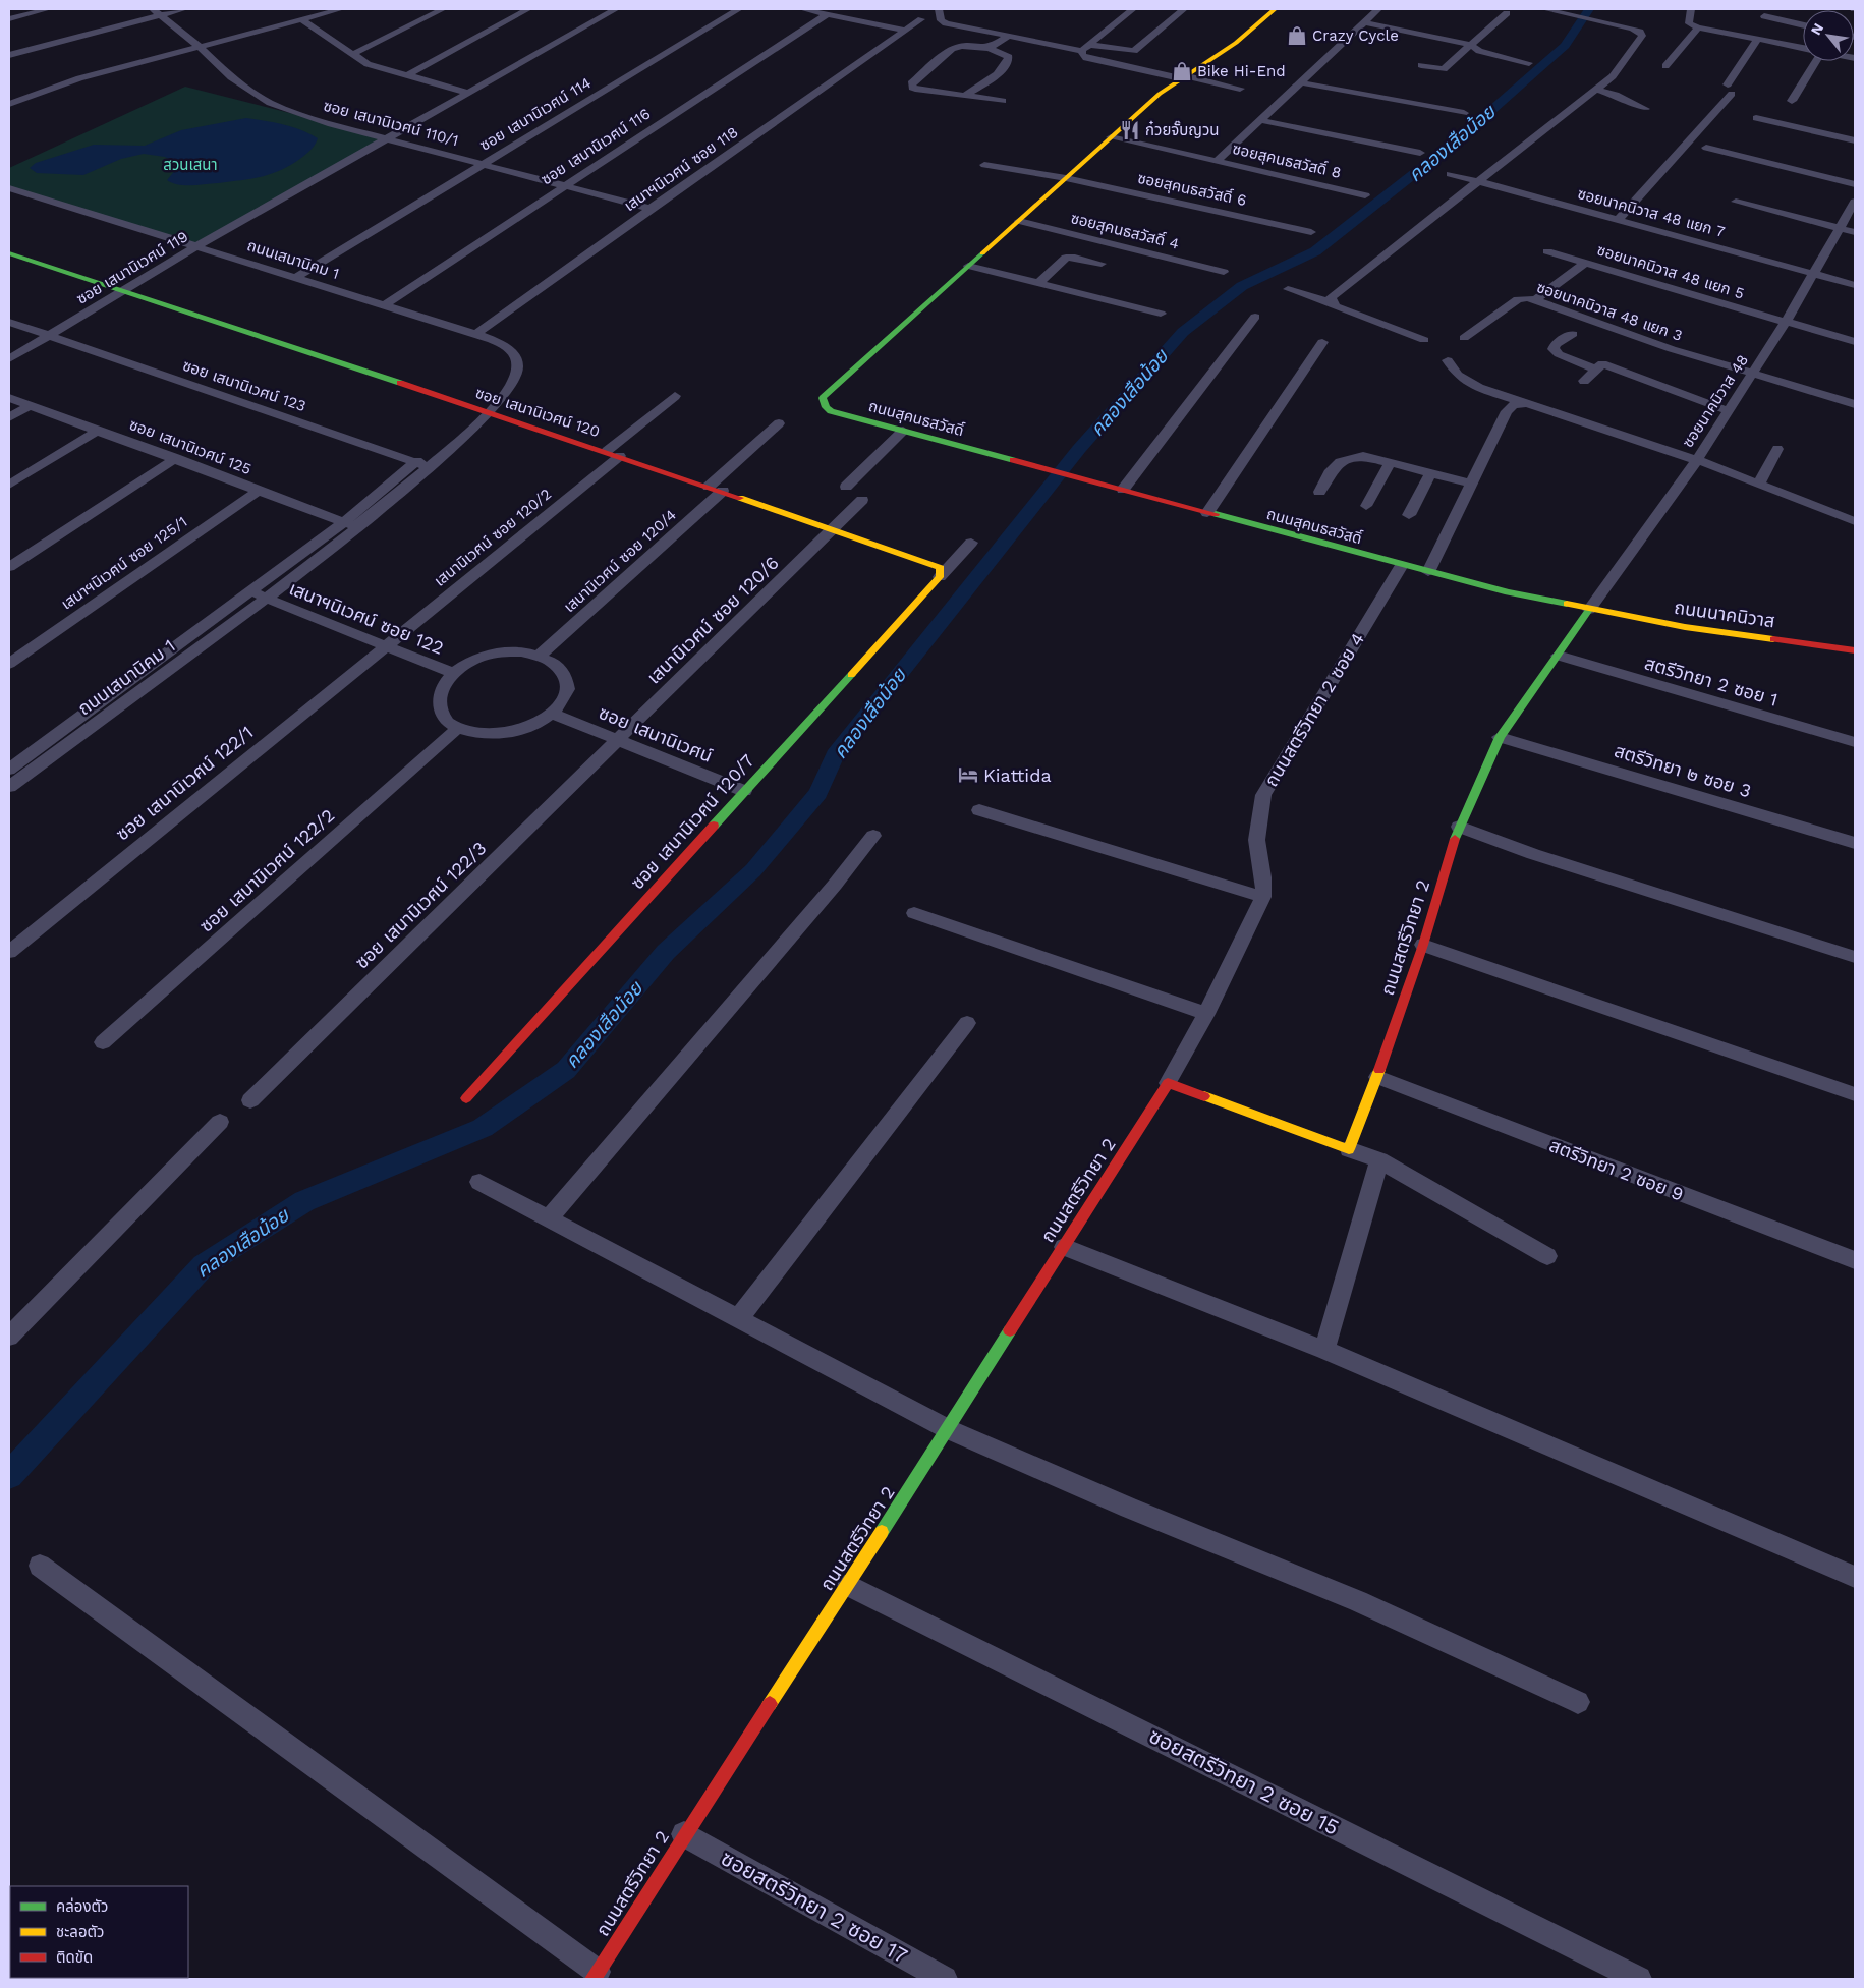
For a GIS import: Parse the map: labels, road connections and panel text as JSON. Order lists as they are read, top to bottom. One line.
{"streets":{"street":["ซอย เสนานิเวศน์ 114","ซอย เสนานิเวศน์ 110/1","ซอย เสนานิเวศน์ 116","ซอยสุคนธสวัสดิ์ 8","เสนาฯนิเวศน์ ซอย 118","ซอยสุคนธสวัสดิ์ 6","ซอยนาคนิวาส 48 แยก 7","ซอยสุคนธสวัสดิ์ 4","ถนนเสนานิคม 1","ซอย เสนานิเวศน์ 119","ซอยนาคนิวาส 48 แยก 5","ซอยนาคนิวาส 48 แยก 3","ซอย เสนานิเวศน์ 123","ซอยนาคนิวาส 48","ซอย เสนานิเวศน์ 120","ถนนสุคนธสวัสดิ์","ซอย เสนานิเวศน์ 125","เสนานิเวศน์ ซอย 120/2","เสนานิเวศน์ ซอย 120/4","เสนาฯนิเวศน์ ซอย 125/1","ถนนนาคนิวาส","เสนาฯนิเวศน์ ซอย 122","เสนานิเวศน์ ซอย 120/6","สตรีวิทยา 2 ซอย 1","ถนนสตรีวิทยา 2 ซอย 4","ซอย เสนานิเวศน์","สตรีวิทยา ๒ ซอย 3","ซอย เสนานิเวศน์ 122/1","ซอย เสนานิเวศน์ 120/7","ซอย เสนานิเวศน์ 122/2","ซอย เสนานิเวศน์ 122/3","ถนนสตรีวิทยา 2","สตรีวิทยา 2 ซอย 9","ซอยสตรีวิทยา 2 ซอย 15","ซอยสตรีวิทยา 2 ซอย 17"]},"crossings":[["ซอย เสนานิเวศน์ 114","ซอย เสนานิเวศน์ 110/1"],["ซอย เสนานิเวศน์ 114","ถนนเสนานิคม 1"],["ซอย เสนานิเวศน์ 110/1","ซอย เสนานิเวศน์ 116"],["ซอย เสนานิเวศน์ 110/1","เสนาฯนิเวศน์ ซอย 118"],["ซอย เสนานิเวศน์ 110/1","ซอย เสนานิเวศน์ 119"],["ซอย เสนานิเวศน์ 116","ถนนเสนานิคม 1"],["ซอยสุคนธสวัสดิ์ 8","ถนนสุคนธสวัสดิ์"],["เสนาฯนิเวศน์ ซอย 118","ถนนเสนานิคม 1"],["ซอยสุคนธสวัสดิ์ 6","ถนนสุคนธสวัสดิ์"],["ซอยนาคนิวาส 48 แยก 7","ซอยนาคนิวาส 48"],["ซอยสุคนธสวัสดิ์ 4","ถนนสุคนธสวัสดิ์"],["ถนนเสนานิคม 1","ซอย เสนานิเวศน์ 119"],["ถนนเสนานิคม 1","ซอย เสนานิเวศน์ 123"],["ถนนเสนานิคม 1","ซอย เสนานิเวศน์ 120"],["ถนนเสนานิคม 1","ซอย เสนานิเวศน์ 125"],["ถนนเสนานิคม 1","เสนาฯนิเวศน์ ซอย 122"],["ซอย เสนานิเวศน์ 119","ซอย เสนานิเวศน์ 123"],["ซอย เสนานิเวศน์ 119","ซอย เสนานิเวศน์ 120"],["ซอยนาคนิวาส 48 แยก 5","ซอยนาคนิวาส 48"],["ซอยนาคนิวาส 48 แยก 3","ซอยนาคนิวาส 48"],["ซอยนาคนิวาส 48","ถนนสุคนธสวัสดิ์"],["ซอยนาคนิวาส 48","ถนนนาคนิวาส"],["ซอยนาคนิวาส 48","ถนนสตรีวิทยา 2"],["ซอย เสนานิเวศน์ 120","เสนานิเวศน์ ซอย 120/2"],["ซอย เสนานิเวศน์ 120","เสนานิเวศน์ ซอย 120/4"],["ซอย เสนานิเวศน์ 120","เสนานิเวศน์ ซอย 120/6"],["ซอย เสนานิเวศน์ 120","ซอย เสนานิเวศน์ 120/7"],["ถนนสุคนธสวัสดิ์","ถนนนาคนิวาส"],["ถนนสุคนธสวัสดิ์","ถนนสตรีวิทยา 2 ซอย 4"],["ถนนสุคนธสวัสดิ์","ถนนสตรีวิทยา 2"],["ซอย เสนานิเวศน์ 125","เสนาฯนิเวศน์ ซอย 125/1"],["เสนานิเวศน์ ซอย 120/2","เสนาฯนิเวศน์ ซอย 122"],["เสนานิเวศน์ ซอย 120/2","ซอย เสนานิเวศน์ 122/1"],["เสนานิเวศน์ ซอย 120/4","เสนาฯนิเวศน์ ซอย 122"],["เสนานิเวศน์ ซอย 120/4","ซอย เสนานิเวศน์"],["เสนานิเวศน์ ซอย 120/4","ซอย เสนานิเวศน์ 122/2"],["ถนนนาคนิวาส","ถนนสตรีวิทยา 2"],["เสนาฯนิเวศน์ ซอย 122","ซอย เสนานิเวศน์"],["เสนาฯนิเวศน์ ซอย 122","ซอย เสนานิเวศน์ 122/1"],["เสนาฯนิเวศน์ ซอย 122","ซอย เสนานิเวศน์ 122/2"],["เสนานิเวศน์ ซอย 120/6","ซอย เสนานิเวศน์"],["เสนานิเวศน์ ซอย 120/6","ซอย เสนานิเวศน์ 122/3"],["สตรีวิทยา 2 ซอย 1","ถนนสตรีวิทยา 2"],["ถนนสตรีวิทยา 2 ซอย 4","ถนนสตรีวิทยา 2"],["ซอย เสนานิเวศน์","ซอย เสนานิเวศน์ 120/7"],["ซอย เสนานิเวศน์","ซอย เสนานิเวศน์ 122/2"],["ซอย เสนานิเวศน์","ซอย เสนานิเวศน์ 122/3"],["สตรีวิทยา ๒ ซอย 3","ถนนสตรีวิทยา 2"],["ถนนสตรีวิทยา 2","สตรีวิทยา 2 ซอย 9"],["ถนนสตรีวิทยา 2","ซอยสตรีวิทยา 2 ซอย 15"],["ถนนสตรีวิทยา 2","ซอยสตรีวิทยา 2 ซอย 17"]],"water":["คลองเสือน้อย"],"parks":["สวนเสนา"],"places":{"shop":["Crazy Cycle","Bike Hi-End"],"restaurant":["ก๋วยจั๊บญวน"],"hotel":["Kiattida"]},"legend":["คล่องตัว","ชะลอตัว","ติดขัด"],"north":"top left"}
